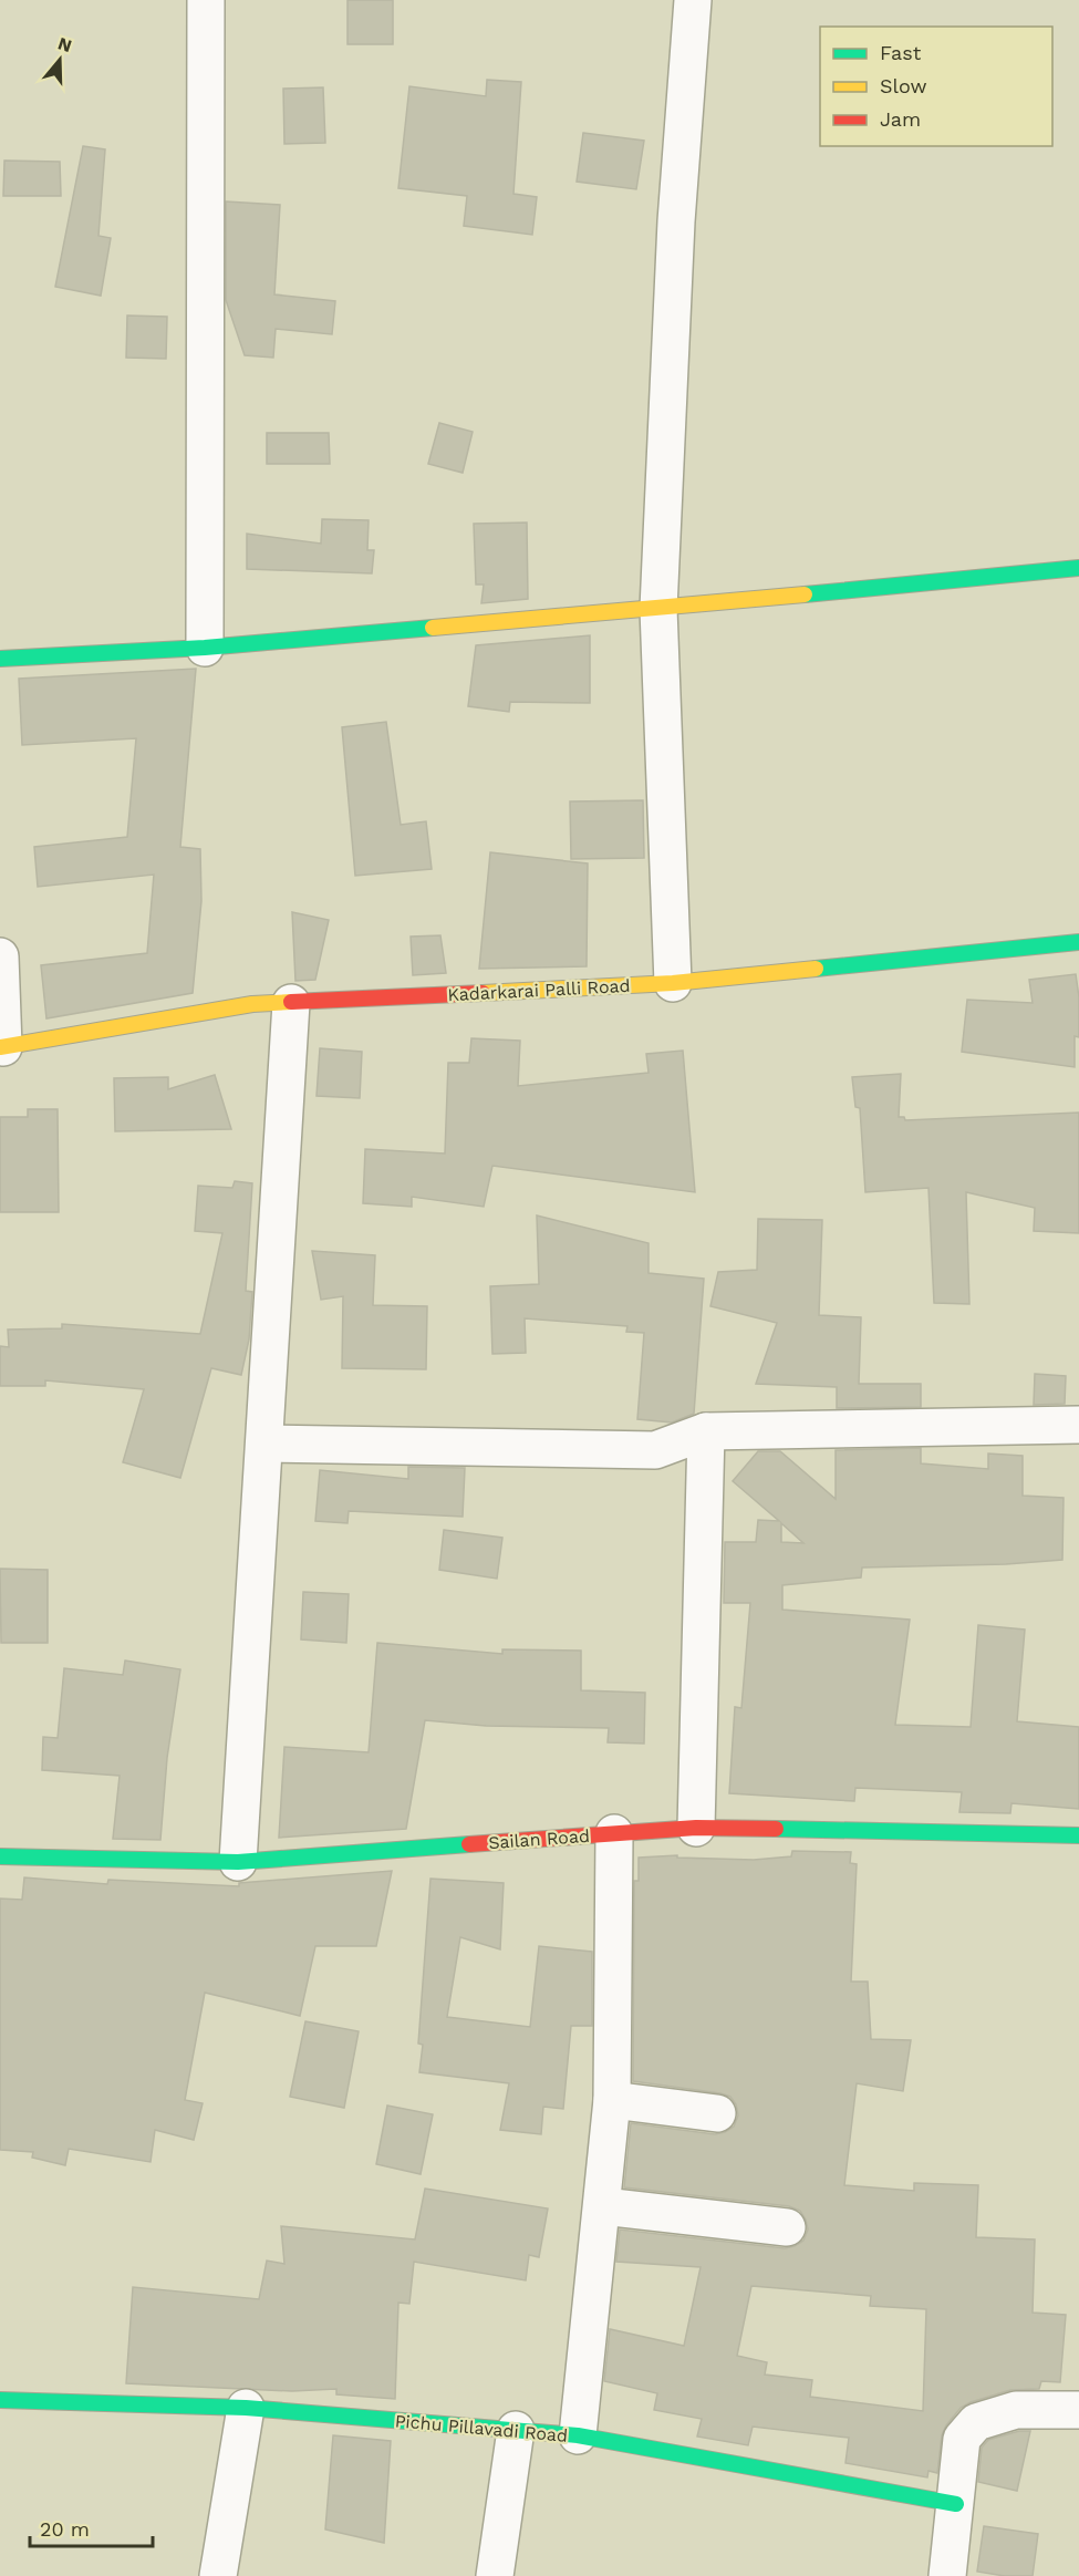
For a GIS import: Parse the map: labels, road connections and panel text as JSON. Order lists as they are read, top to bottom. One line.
{"streets":{"street":["Kadarkarai Palli Road","Sailan Road","Pichu Pillavadi Road"]},"legend":["Fast","Slow","Jam"],"scale_bar":"20 m","north":"top"}
